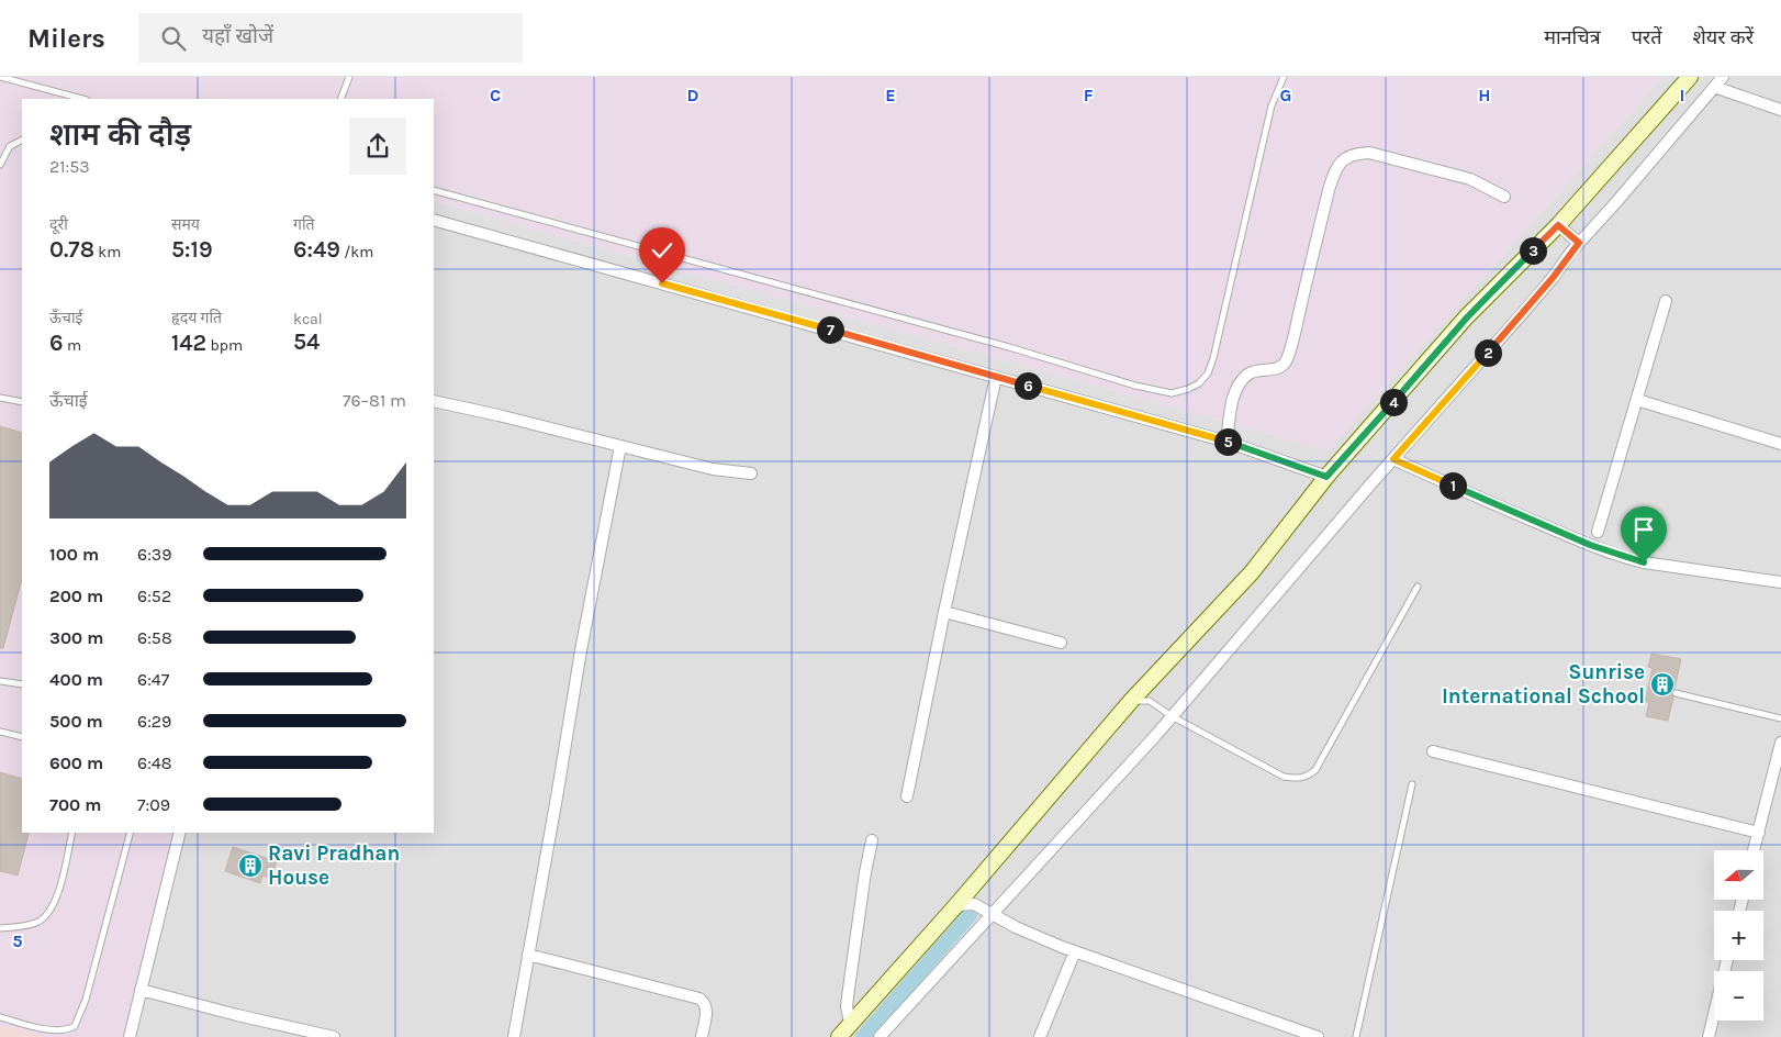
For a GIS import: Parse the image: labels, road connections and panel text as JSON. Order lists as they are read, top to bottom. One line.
{"places":{"building":["Sunrise International School","Ravi Pradhan House"]},"north":"left","page":{"header":"Milers","search":"यहाँ खोजें","nav":["मानचित्र","परतें","शेयर करें"],"heading":["शाम की दौड़","21:53"],"stats":[["दूरी","0.78 km"],["समय","5:19"],["गति","6:49 /km"],["ऊँचाई","6 m"],["हृदय गति","142 bpm"],["kcal","54"]],"pins":["3","7","2","6","4","5","1"],"chart":["ऊँचाई","76–81 m"],"list":[{"name":"100 m","note":"6:39"},{"name":"200 m","note":"6:52"},{"name":"300 m","note":"6:58"},{"name":"400 m","note":"6:47"},{"name":"500 m","note":"6:29"},{"name":"600 m","note":"6:48"},{"name":"700 m","note":"7:09"}],"map_buttons":["+","−"]},"grid":{"columns":["C","D","E","F","G","H","I"],"rows":["5"]}}
